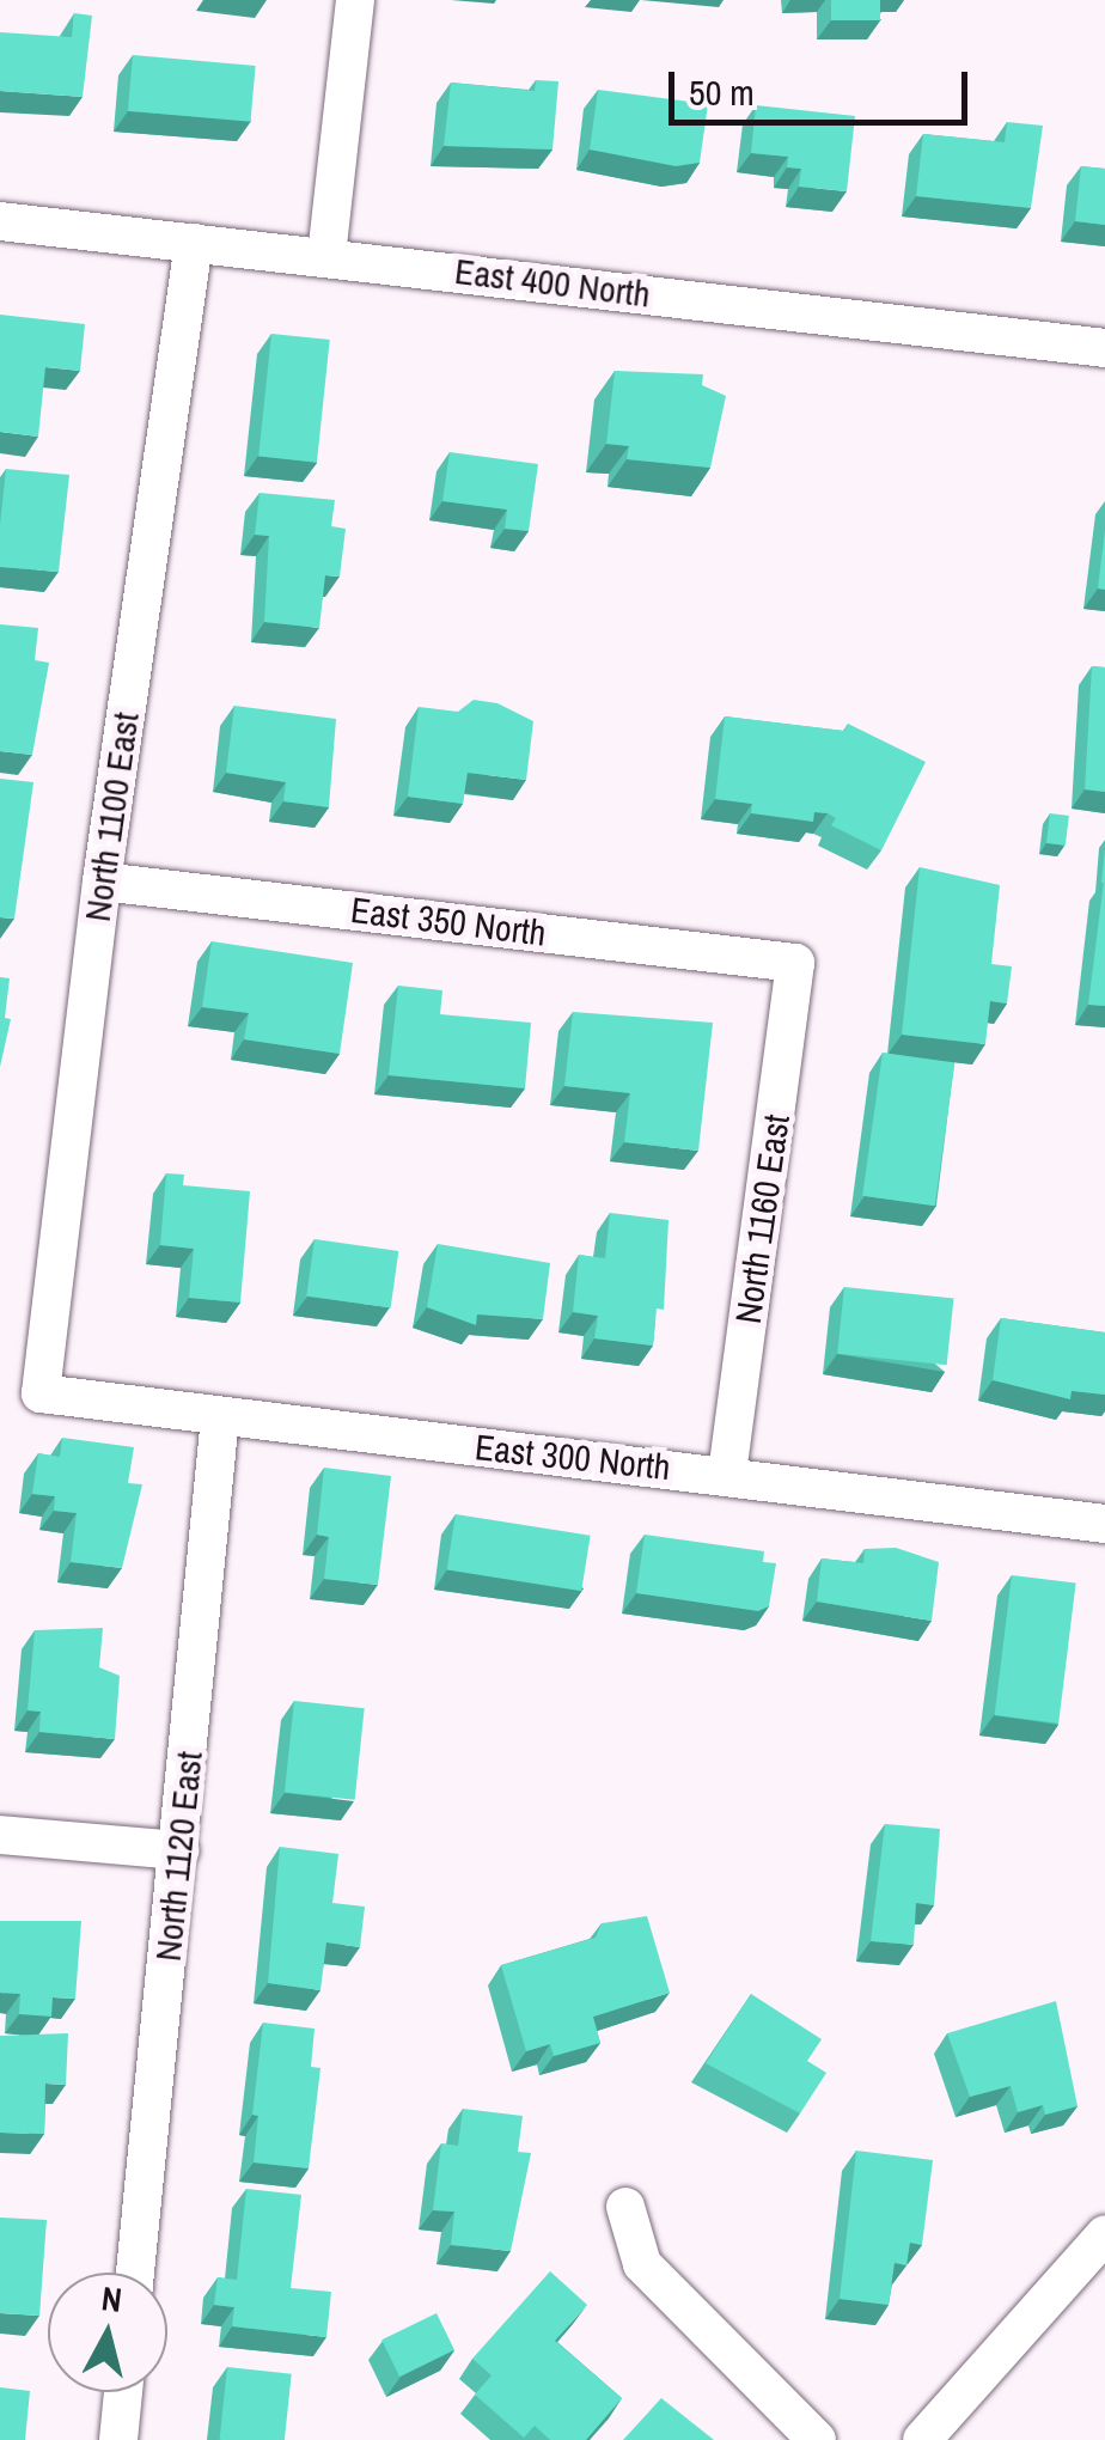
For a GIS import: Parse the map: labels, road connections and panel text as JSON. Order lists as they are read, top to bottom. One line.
{"streets":{"street":["East 400 North","North 1100 East","East 350 North","North 1160 East","East 300 North","North 1120 East"]},"crossings":[["East 400 North","North 1100 East"],["North 1100 East","East 350 North"],["North 1100 East","East 300 North"],["East 350 North","North 1160 East"],["North 1160 East","East 300 North"],["East 300 North","North 1120 East"]],"scale_bar":"50 m","north":"top"}
